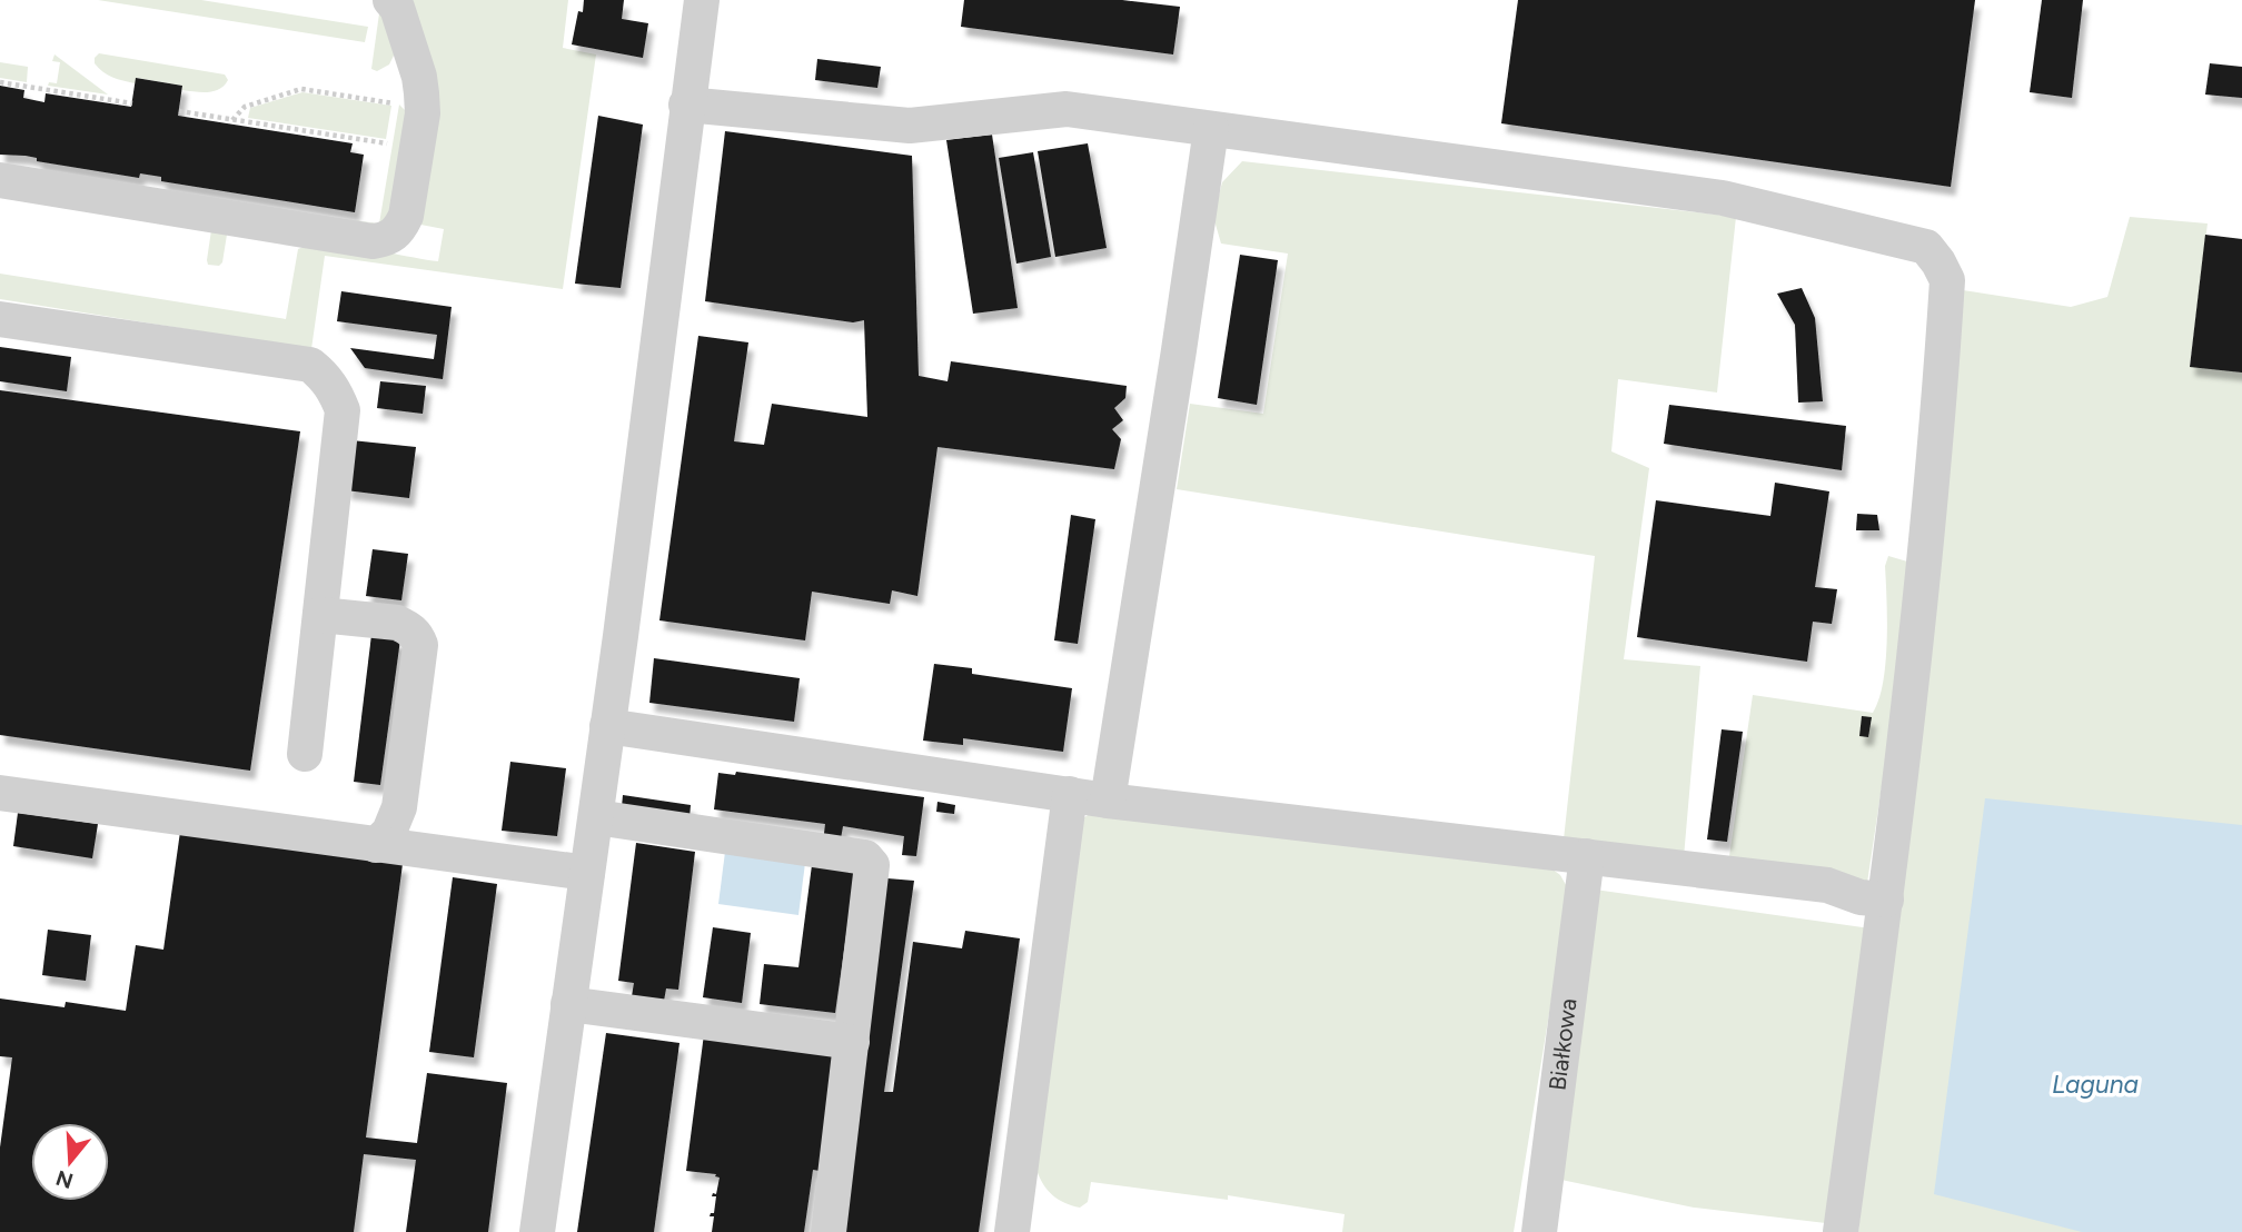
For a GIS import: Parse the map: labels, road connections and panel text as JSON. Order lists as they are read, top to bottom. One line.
{"streets":{"lane":["Białkowa"]},"water":["Laguna"],"north":"bottom"}
